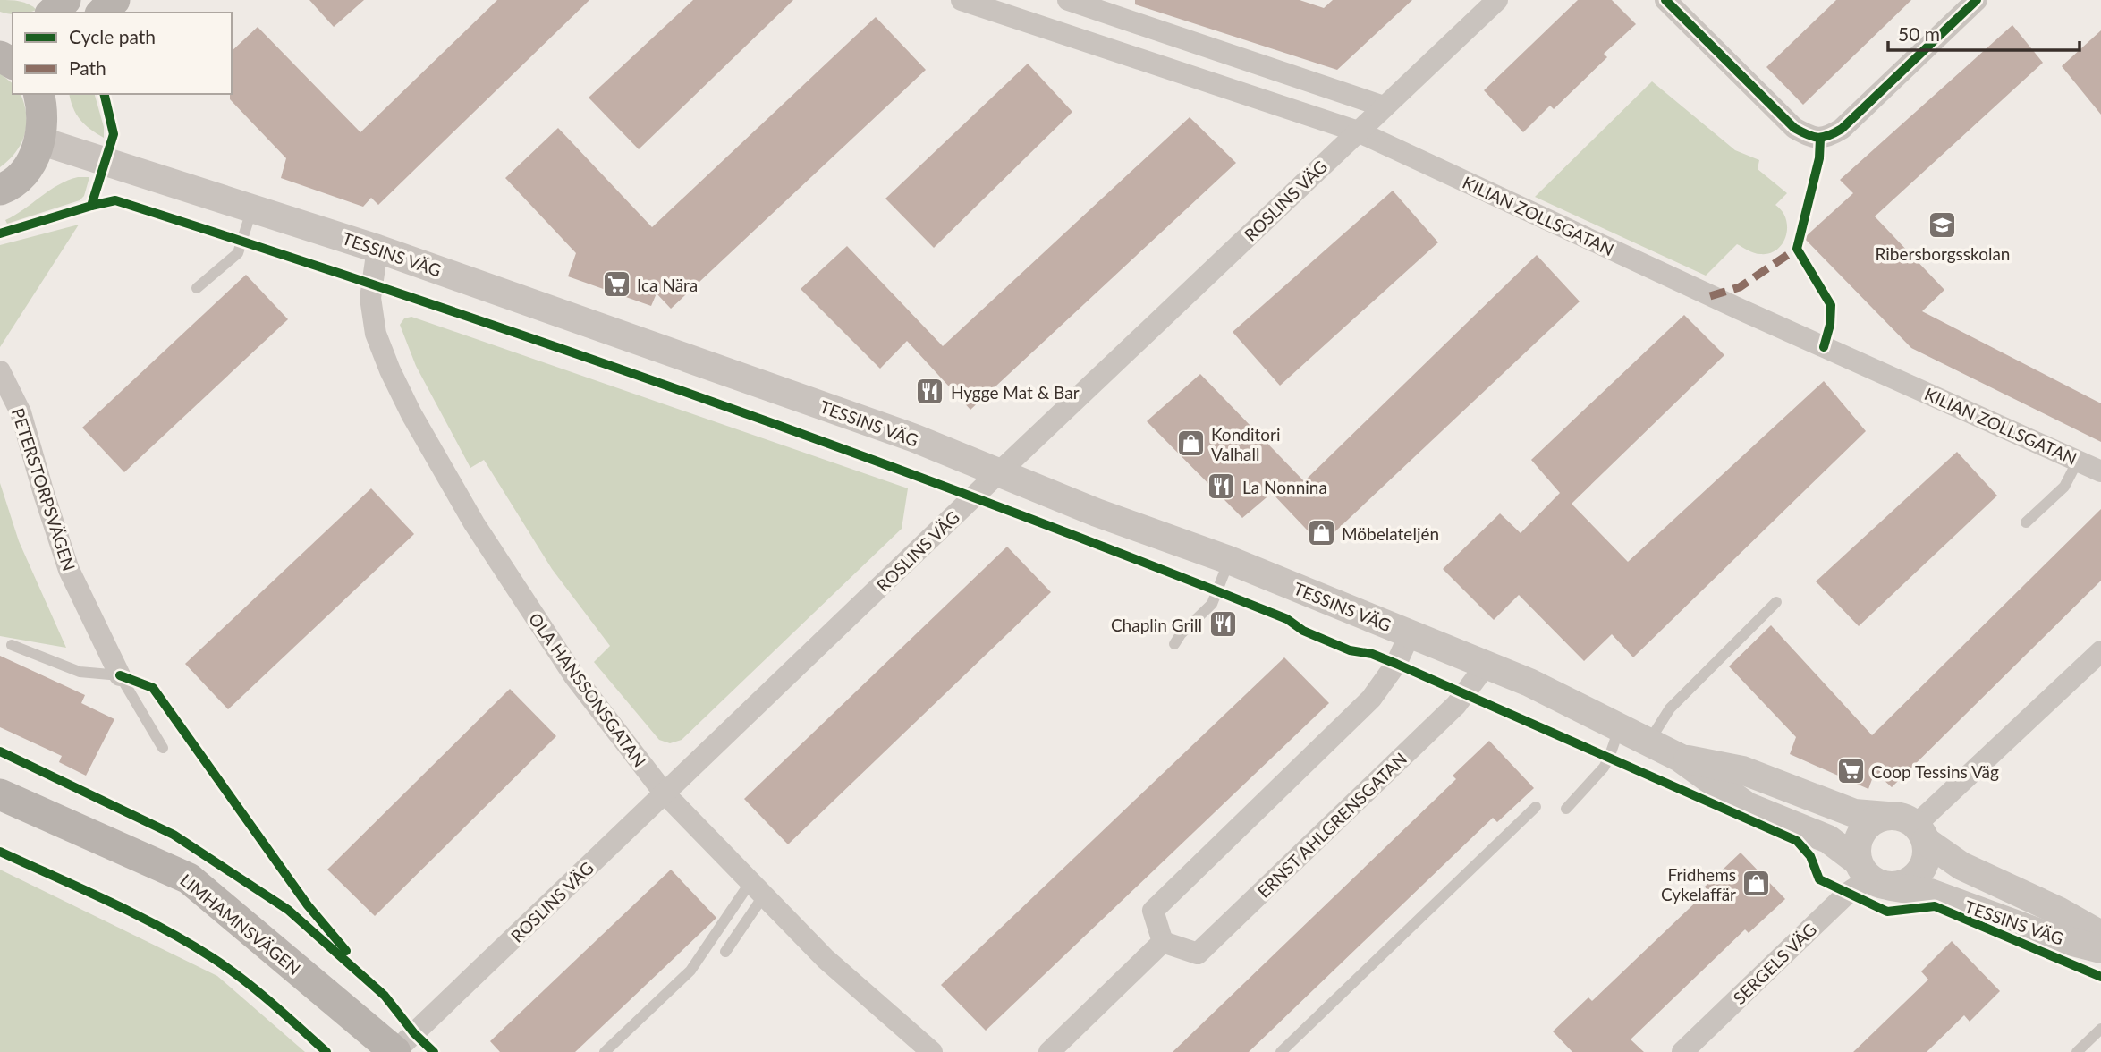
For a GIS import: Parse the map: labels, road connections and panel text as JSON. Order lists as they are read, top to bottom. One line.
{"streets":{"main road":["LIMHAMNSVÄGEN"],"street":["ROSLINS VÄG","KILIAN ZOLLSGATAN","TESSINS VÄG","PETERSTORPSVÄGEN","OLA HANSSONSGATAN","ERNST AHLGRENSGATAN","SERGELS VÄG"]},"crossings":[["ROSLINS VÄG","KILIAN ZOLLSGATAN"],["ROSLINS VÄG","TESSINS VÄG"],["ROSLINS VÄG","OLA HANSSONSGATAN"],["ROSLINS VÄG","LIMHAMNSVÄGEN"],["TESSINS VÄG","OLA HANSSONSGATAN"],["TESSINS VÄG","ERNST AHLGRENSGATAN"],["TESSINS VÄG","SERGELS VÄG"]],"places":{"school or university":["Ribersborgsskolan"],"supermarket":["Ica Nära","Coop Tessins Väg"],"restaurant":["Hygge Mat & Bar","La Nonnina","Chaplin Grill"],"shop":["Konditori Valhall","Möbelateljén","Fridhems Cykelaffär"]},"legend":["Cycle path","Path"],"scale_bar":"50 m"}
